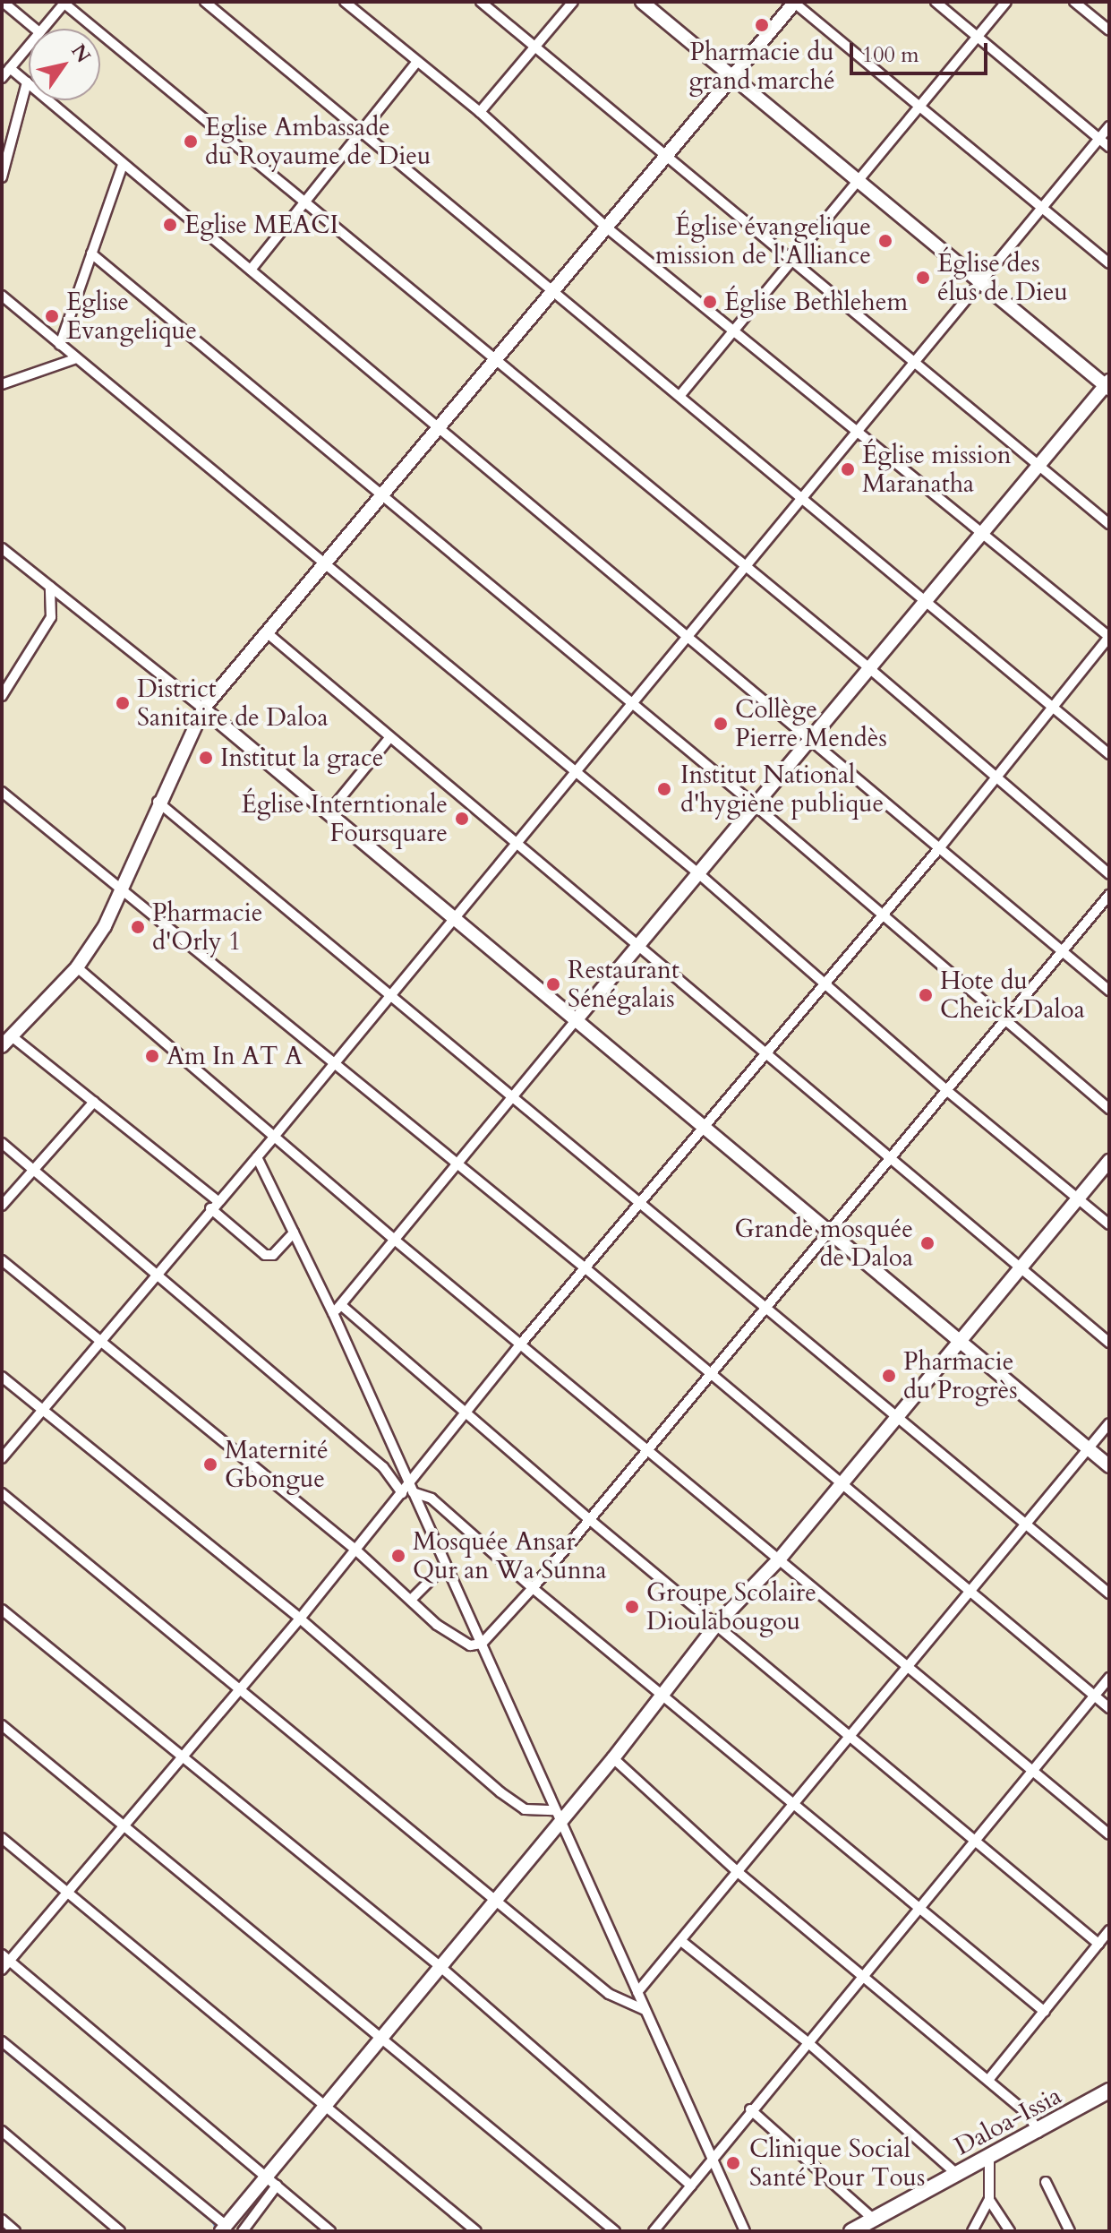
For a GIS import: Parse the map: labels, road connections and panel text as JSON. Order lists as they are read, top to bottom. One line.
{"streets":{"main road":["Daloa-Issia"]},"places":["Pharmacie du grand marché","Eglise Ambassade du Royaume de Dieu","Eglise MEACI","Église évangelique mission de l'Alliance","Église des élus de Dieu","Église Bethlehem","Eglise Evangelique","Église mission Maranatha","District Sanitaire de Daloa","Collège Pierre Mendès","Institut la grace","Institut National d'hygiène publique","Église Interntionale Foursquare","Pharmacie d'Orly 1","Restaurant Sénégalais","Hote du Cheick Daloa","Am In AT A","Grande mosquée de Daloa","Pharmacie du Progrès","Maternité Gbongue","Mosquée Ansar Qur an Wa Sunna","Groupe Scolaire Dioulabougou","Clinique Social Santé Pour Tous"],"scale_bar":"100 m","north":"top right"}
